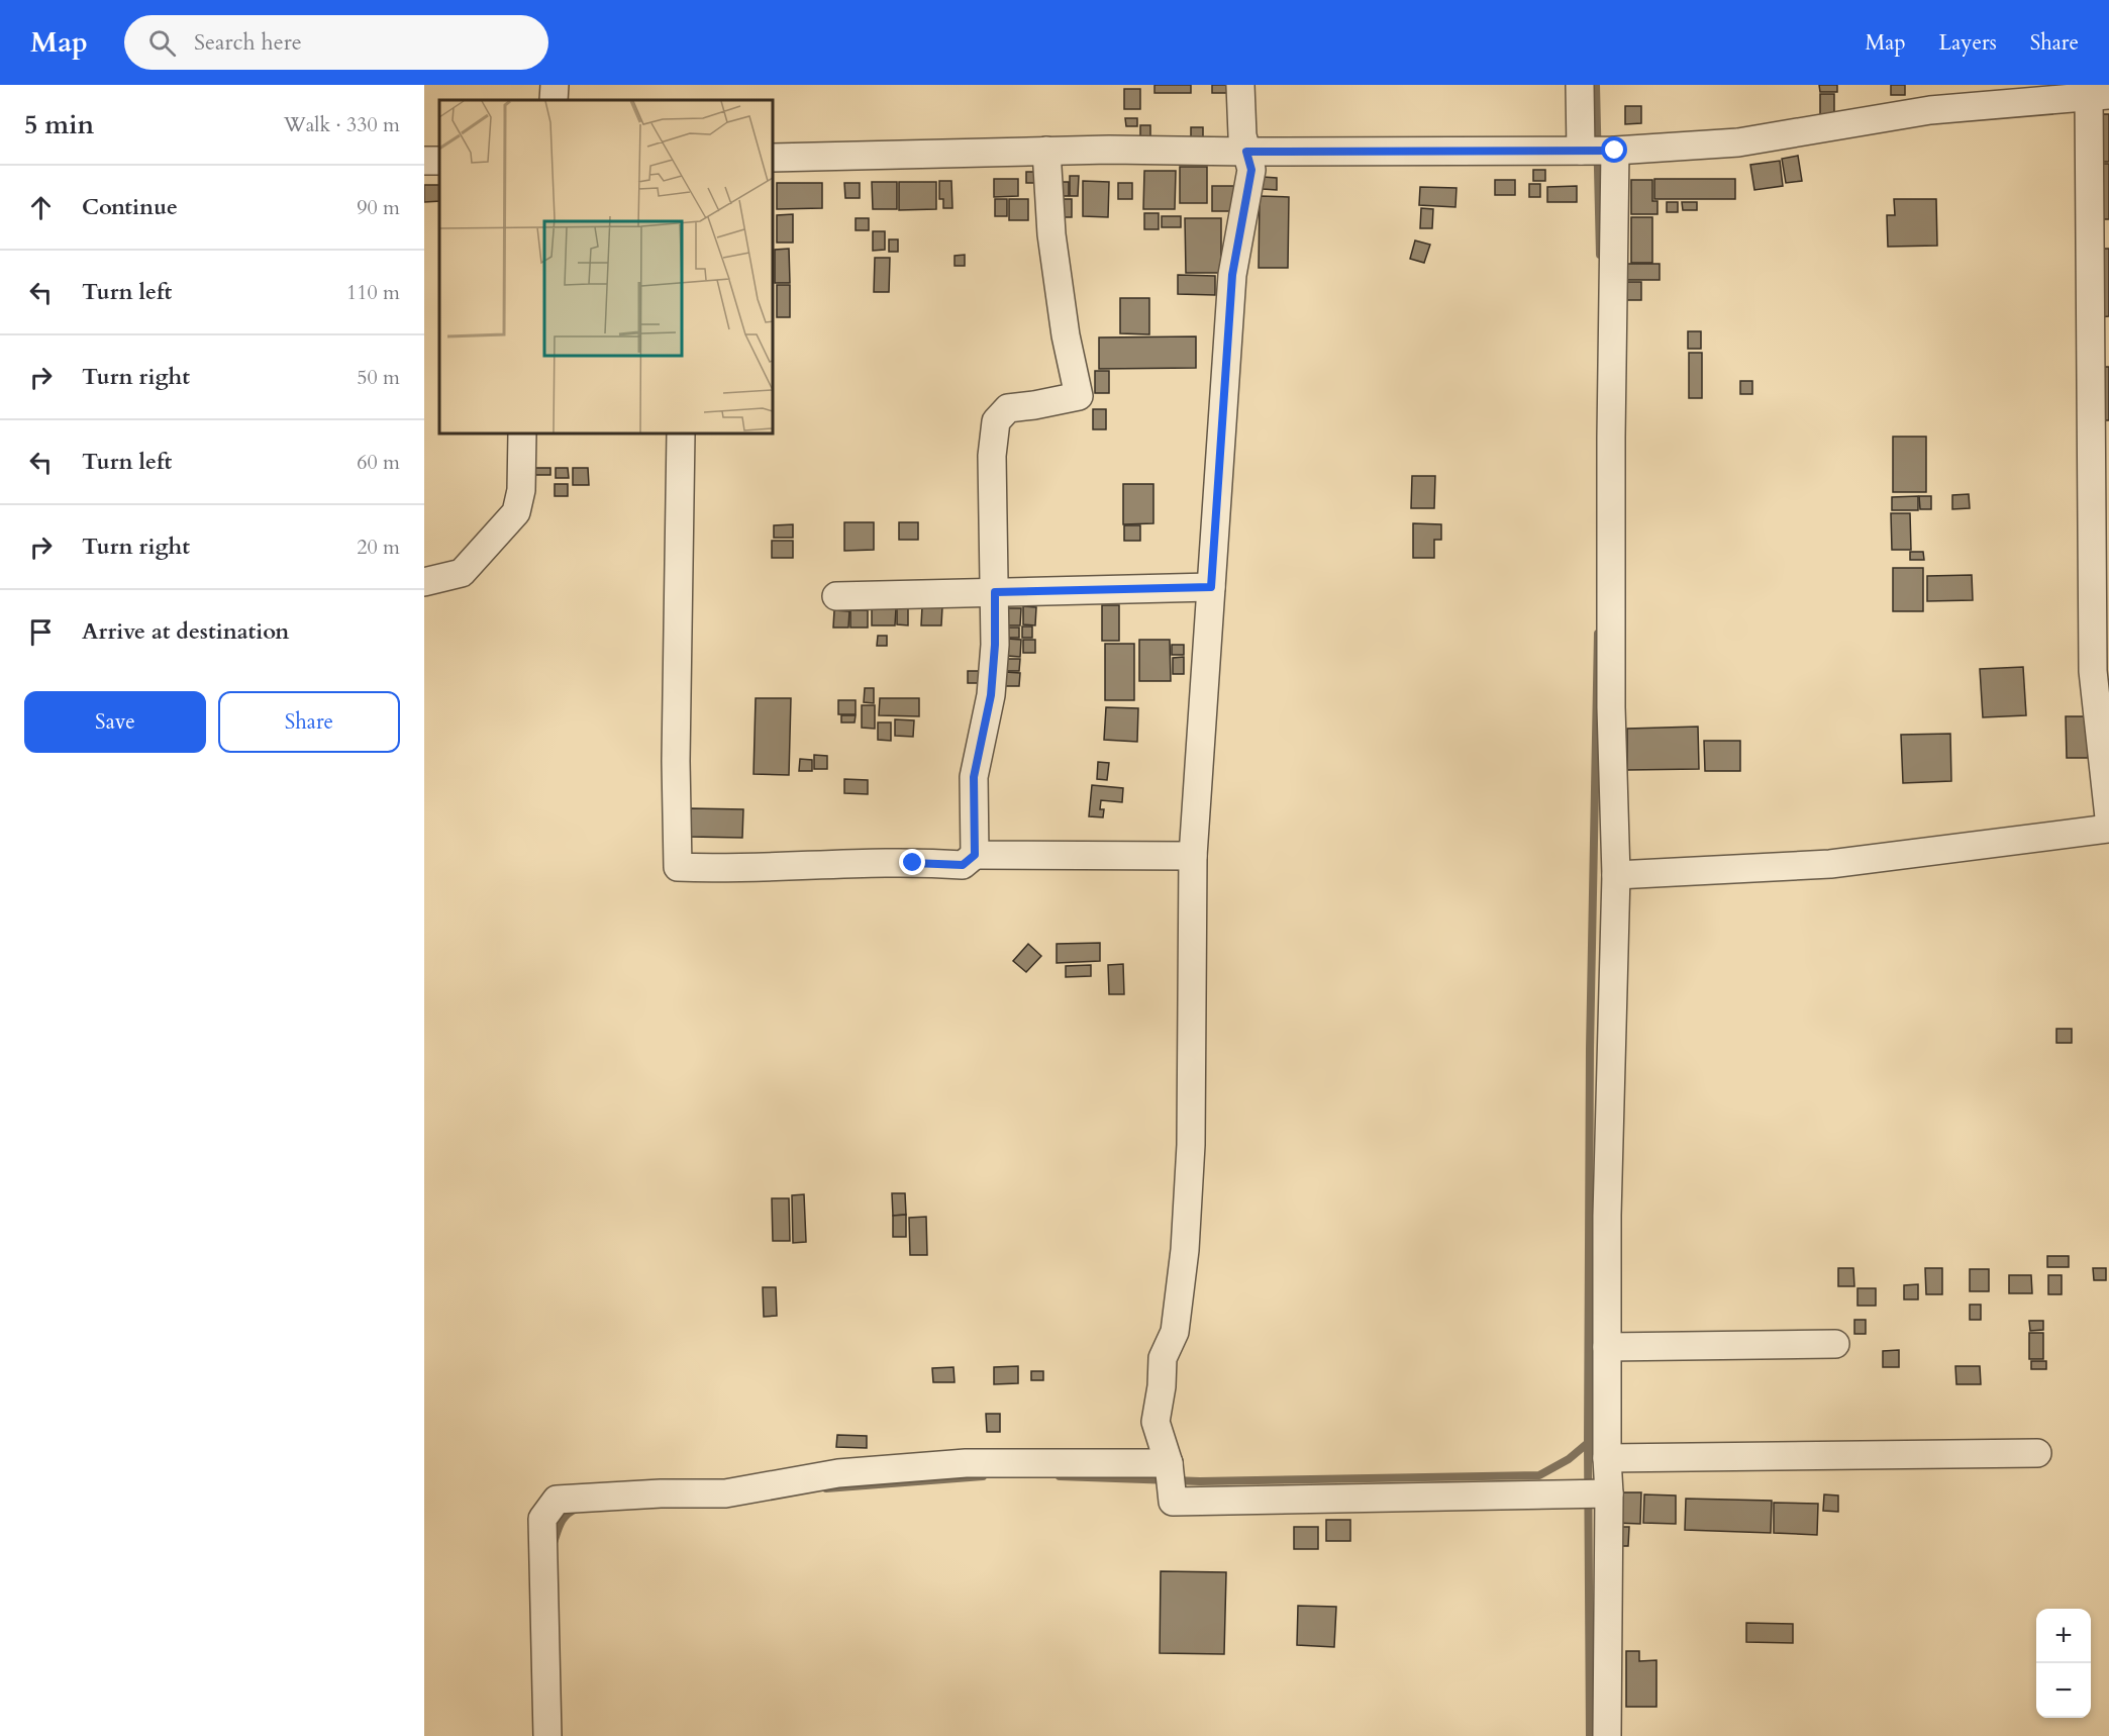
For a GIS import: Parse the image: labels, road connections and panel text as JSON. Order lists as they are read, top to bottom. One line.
{"page":{"header":"Map","search":"Search here","nav":["Map","Layers","Share"],"heading":["5 min","Walk · 330 m"],"list":[["Continue","90 m"],["Turn left","110 m"],["Turn right","50 m"],["Turn left","60 m"],["Turn right","20 m"],"Arrive at destination"],"buttons":["Save","Share"],"map_buttons":["+","−"]}}
